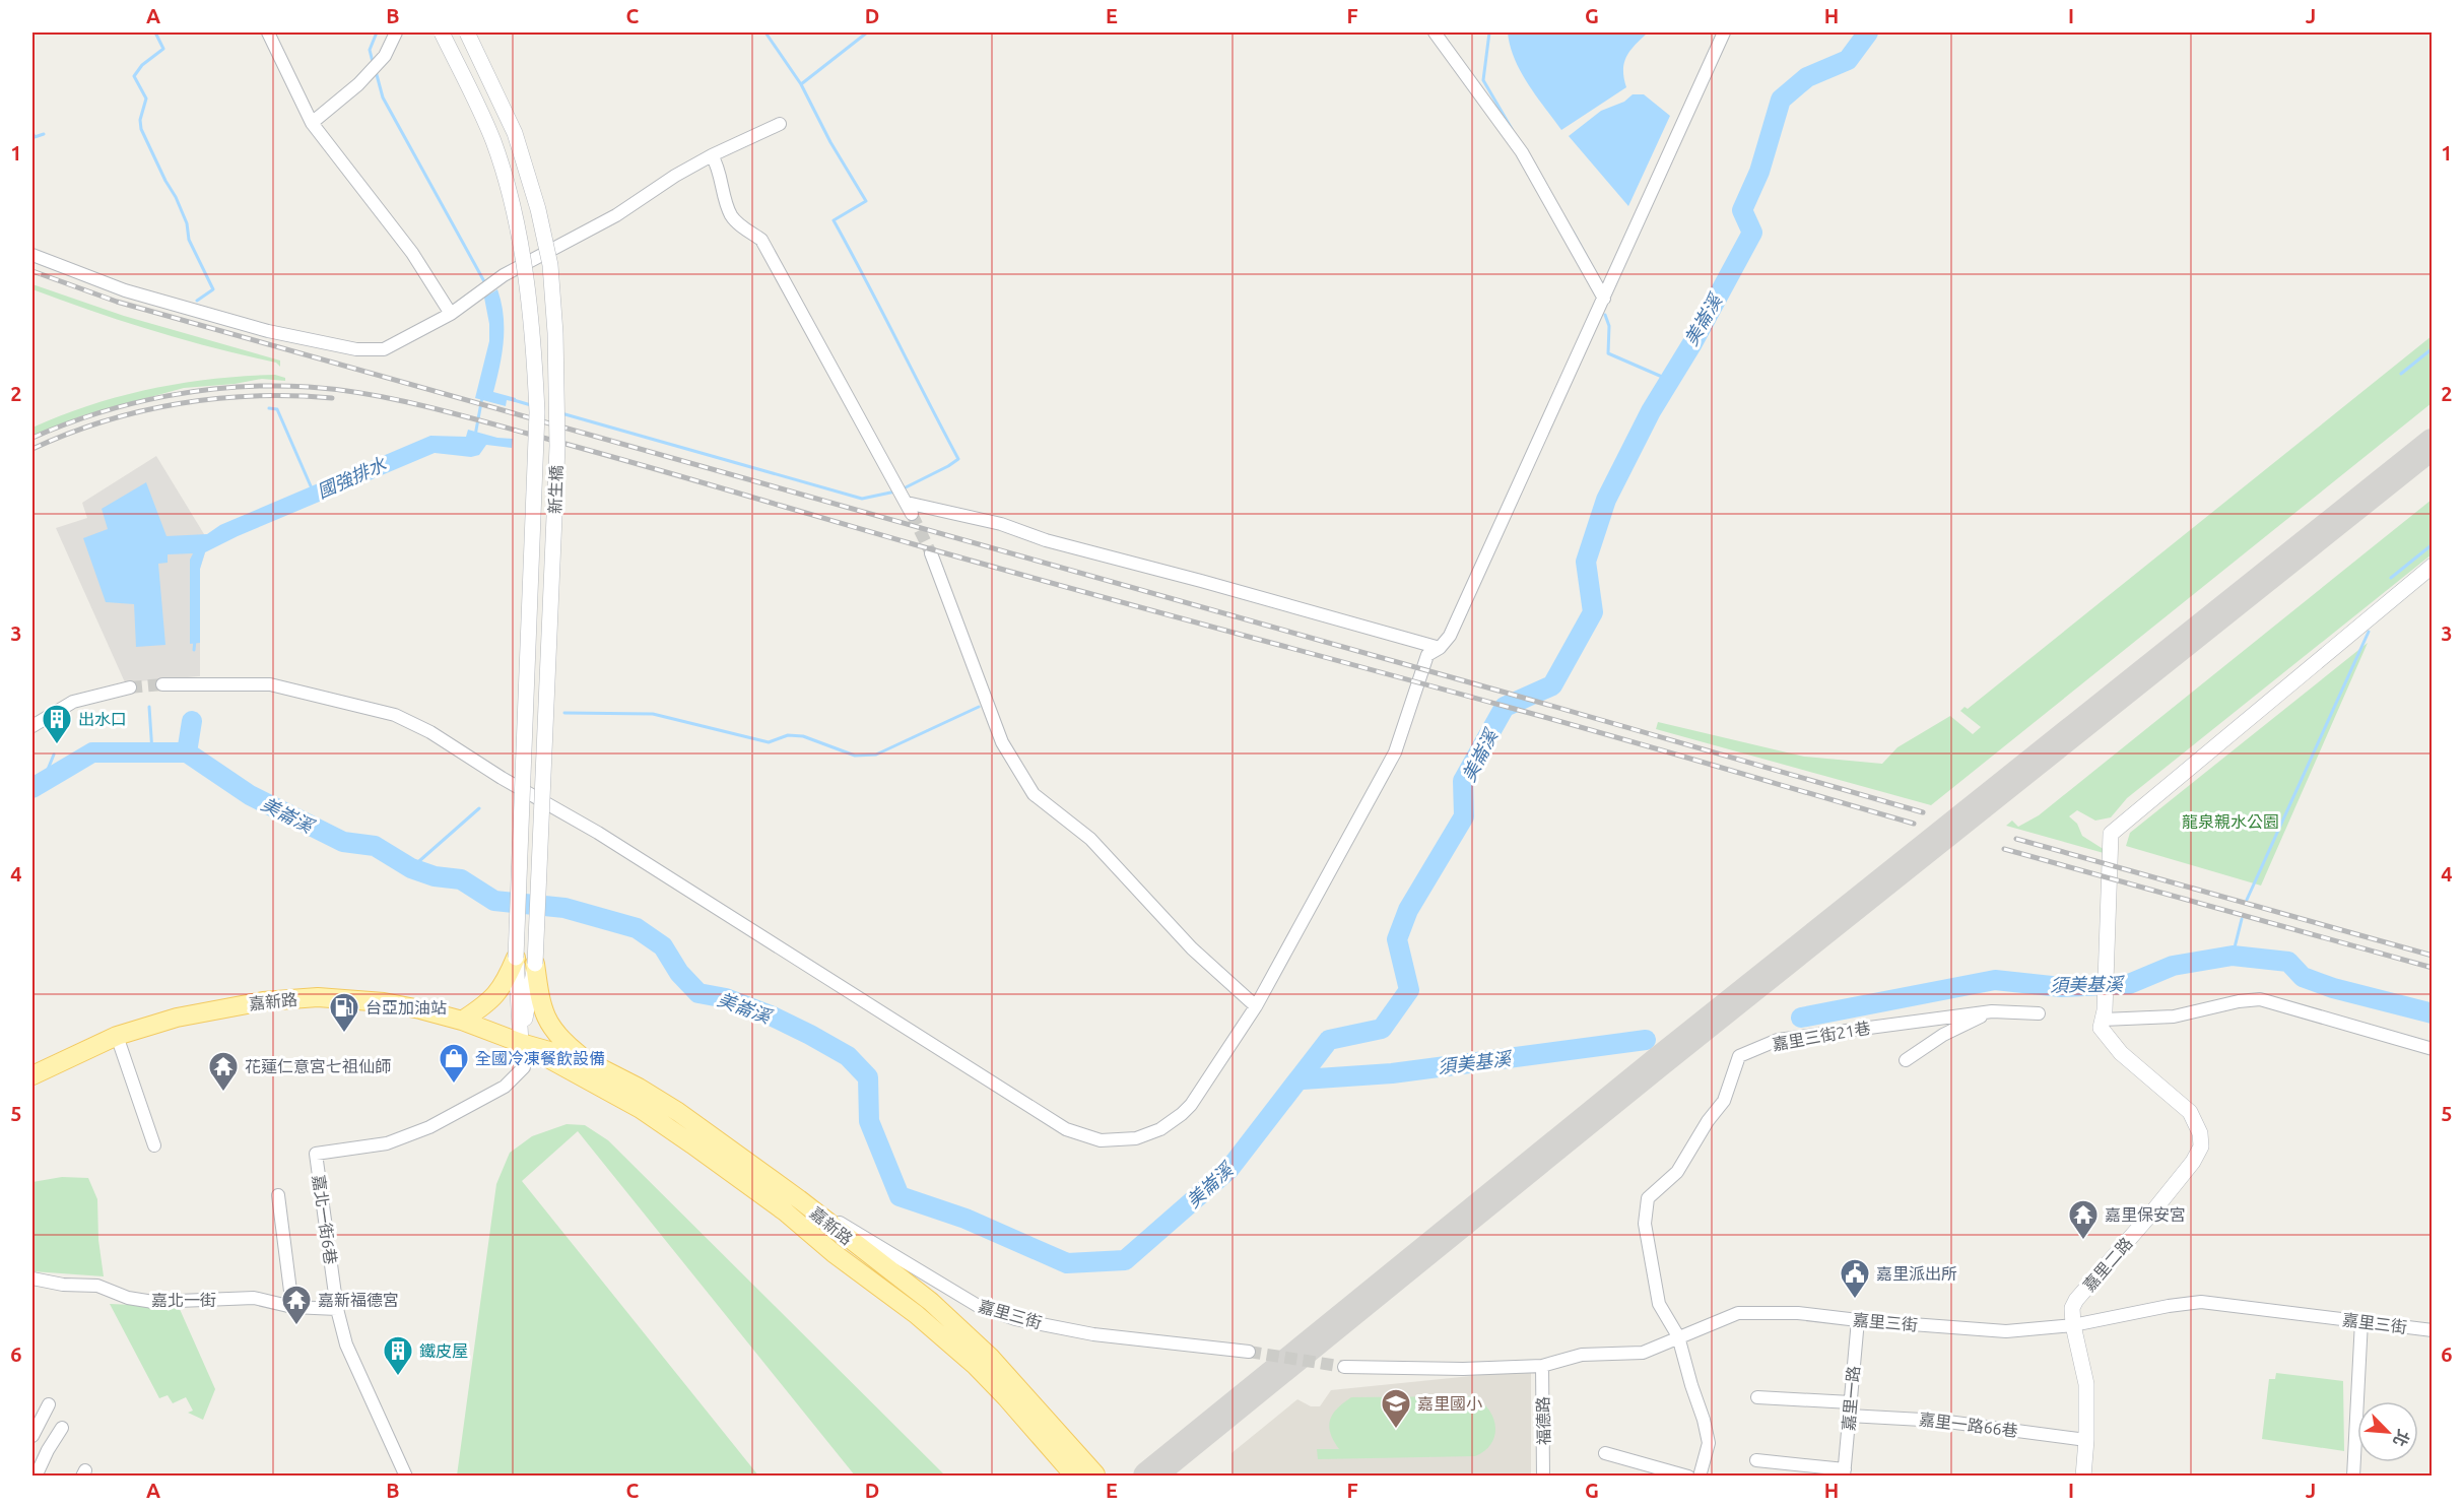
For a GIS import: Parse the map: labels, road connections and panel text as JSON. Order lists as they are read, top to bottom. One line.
{"streets":{"main road":["嘉新路"],"street":["新生橋","嘉里三街21巷","嘉北一街6巷","嘉里二路","嘉北一街","嘉里三街","嘉里一路","福德路","嘉里一路66巷"]},"crossings":[["新生橋","嘉新路"],["新生橋","嘉北一街6巷"],["嘉新路","嘉北一街6巷"],["嘉新路","嘉里三街"],["嘉里三街21巷","嘉里三街"],["嘉北一街6巷","嘉北一街"],["嘉里二路","嘉里三街"],["嘉里二路","嘉里一路66巷"],["嘉里三街","嘉里一路"],["嘉里三街","福德路"],["嘉里一路","嘉里一路66巷"]],"water":["美崙溪","國強排水","須美基溪"],"parks":["龍泉親水公園"],"places":{"building":["出水口","鐵皮屋"],"fuel station":["台亞加油站"],"shop":["全國冷凍餐飲設備"],"temple":["花蓮仁意宮七祖仙師","嘉里保安宮","嘉新福德宮"],"public building":["嘉里派出所"],"school or university":["嘉里國小"]},"north":"bottom right","grid":{"columns":["A","B","C","D","E","F","G","H","I","J"],"rows":["1","2","3","4","5","6"]}}
